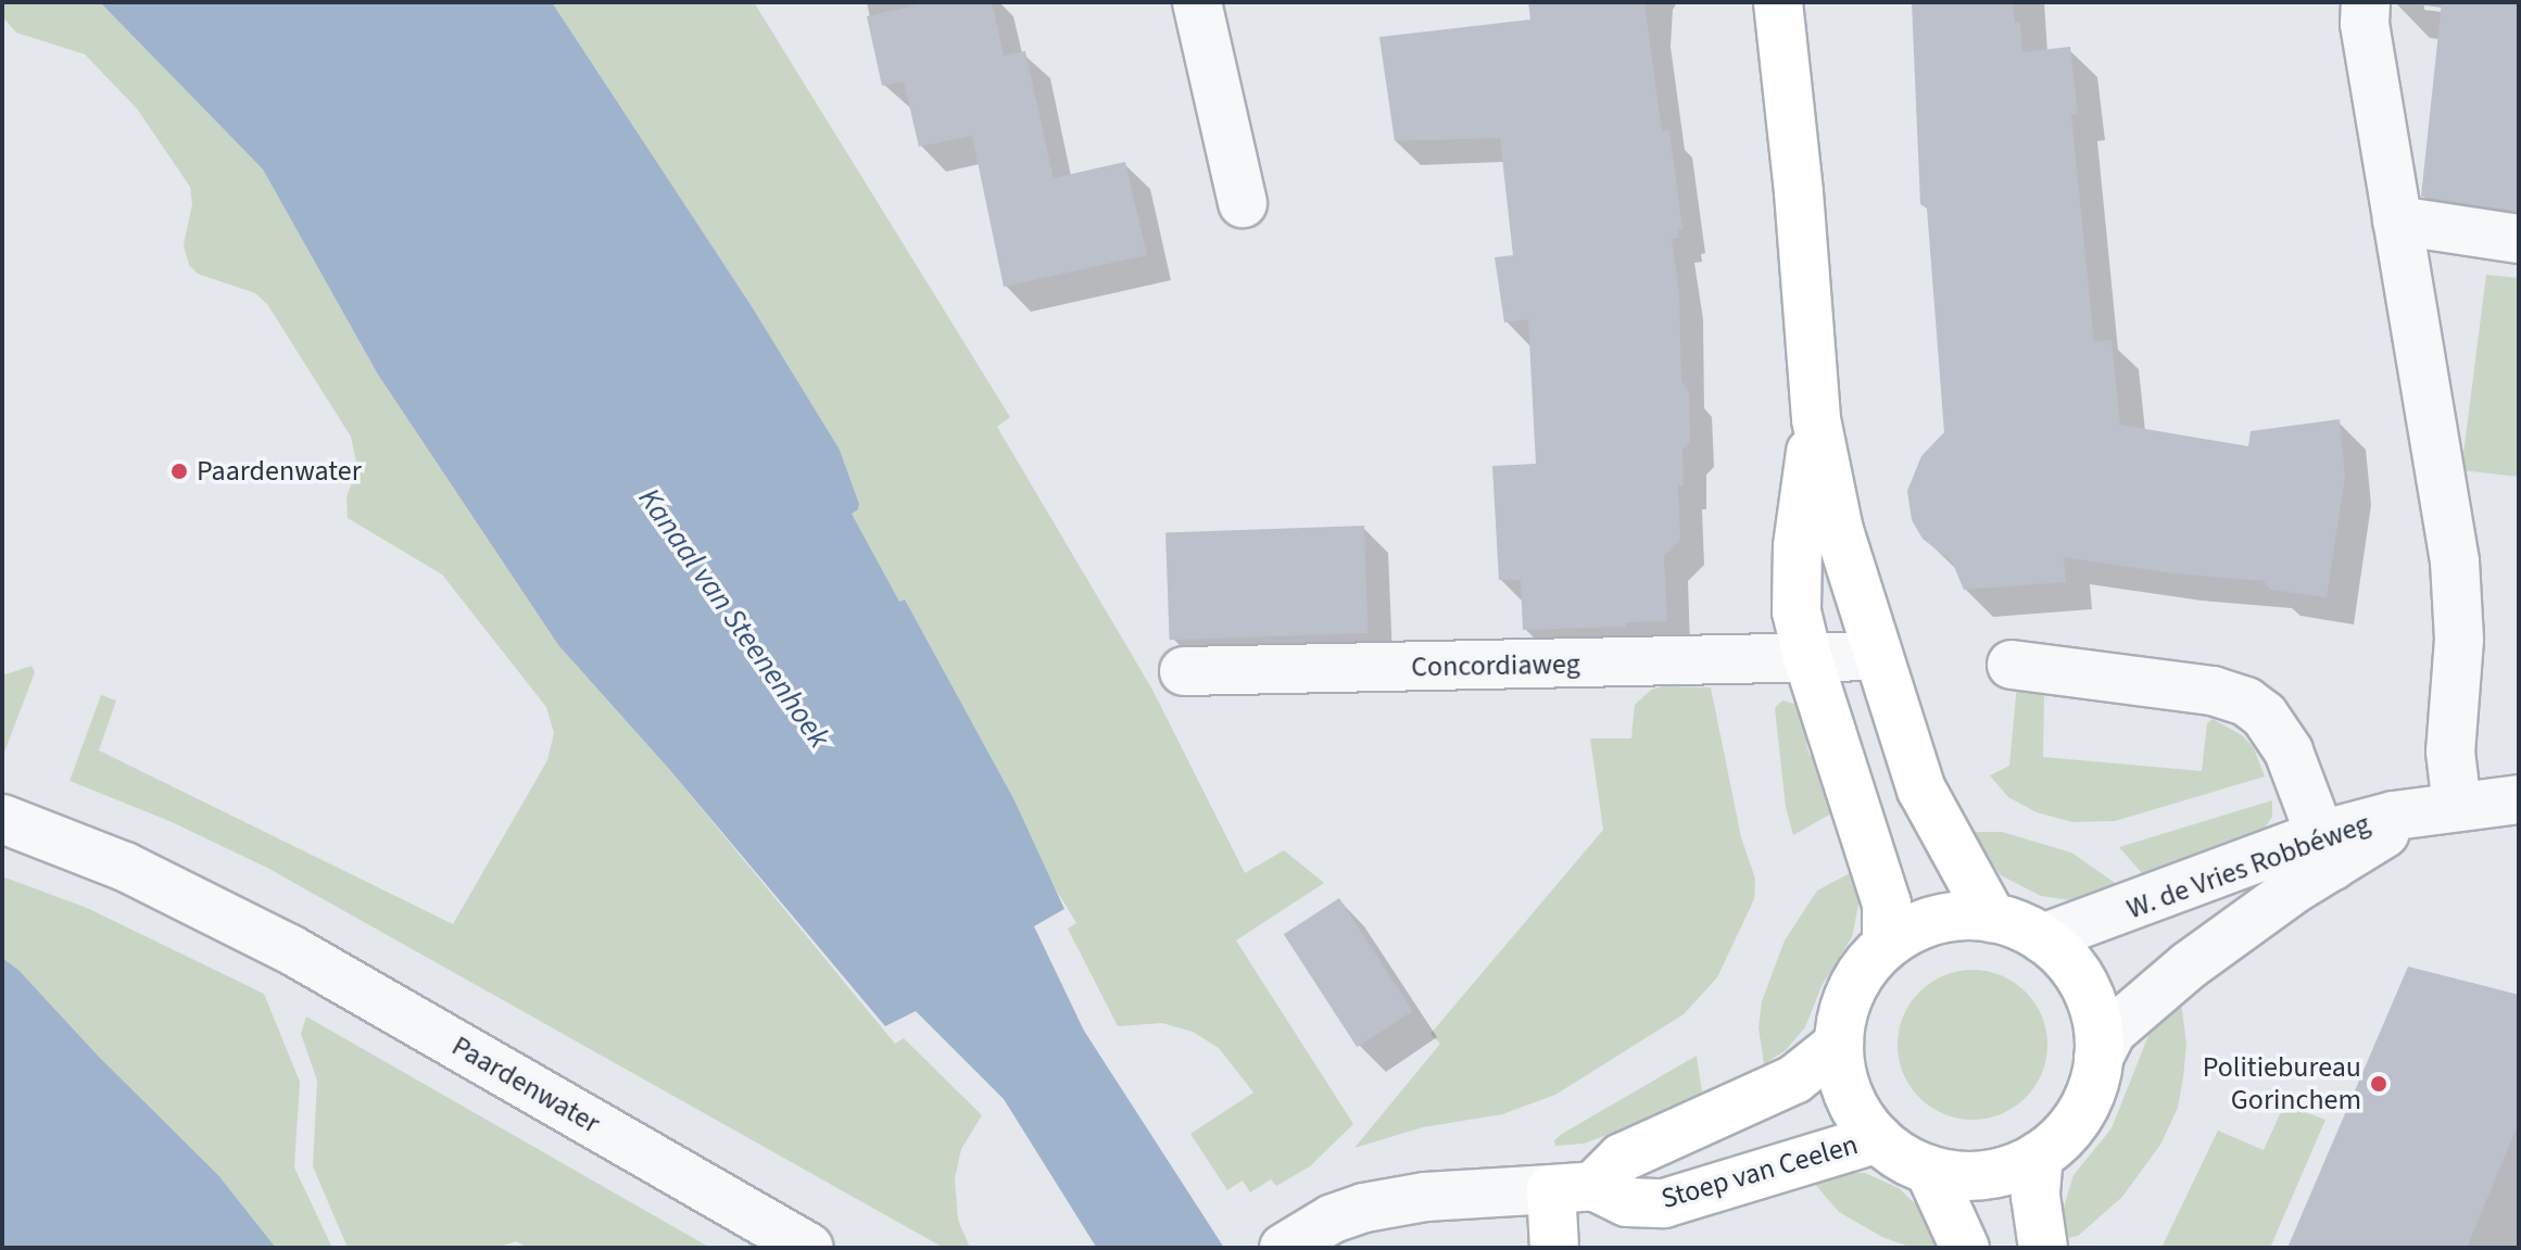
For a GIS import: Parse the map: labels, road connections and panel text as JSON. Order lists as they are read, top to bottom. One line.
{"streets":{"main road":["Stoep van Ceelen"],"street":["Concordiaweg","W. de Vries Robbéweg","Paardenwater"]},"crossings":[["W. de Vries Robbéweg","Stoep van Ceelen"]],"water":["Kanaal van Steenenhoek"],"places":["Paardenwater","Politiebureau Gorinchem"]}
